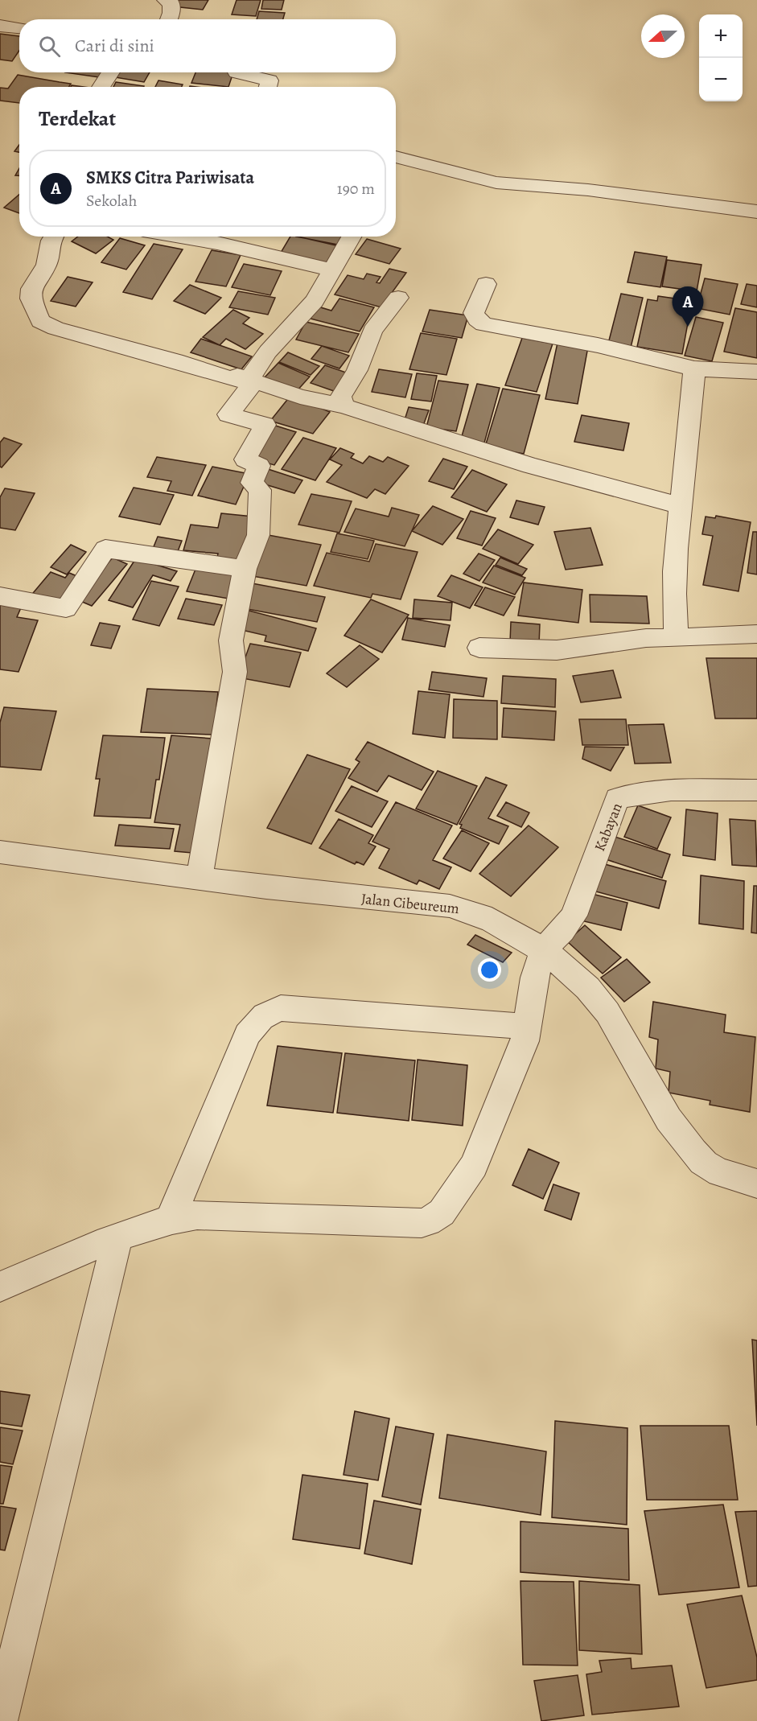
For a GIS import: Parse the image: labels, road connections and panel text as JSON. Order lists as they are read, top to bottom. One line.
{"streets":{"street":["Kabayan","Jalan Cibeureum"]},"crossings":[["Kabayan","Jalan Cibeureum"]],"north":"left","page":{"map_buttons":["+","−"],"search":"Cari di sini","heading":"Terdekat","list":[{"mark":"A","name":"SMKS Citra Pariwisata","note":"Sekolah","value":"190 m"}],"pins":"A"}}
